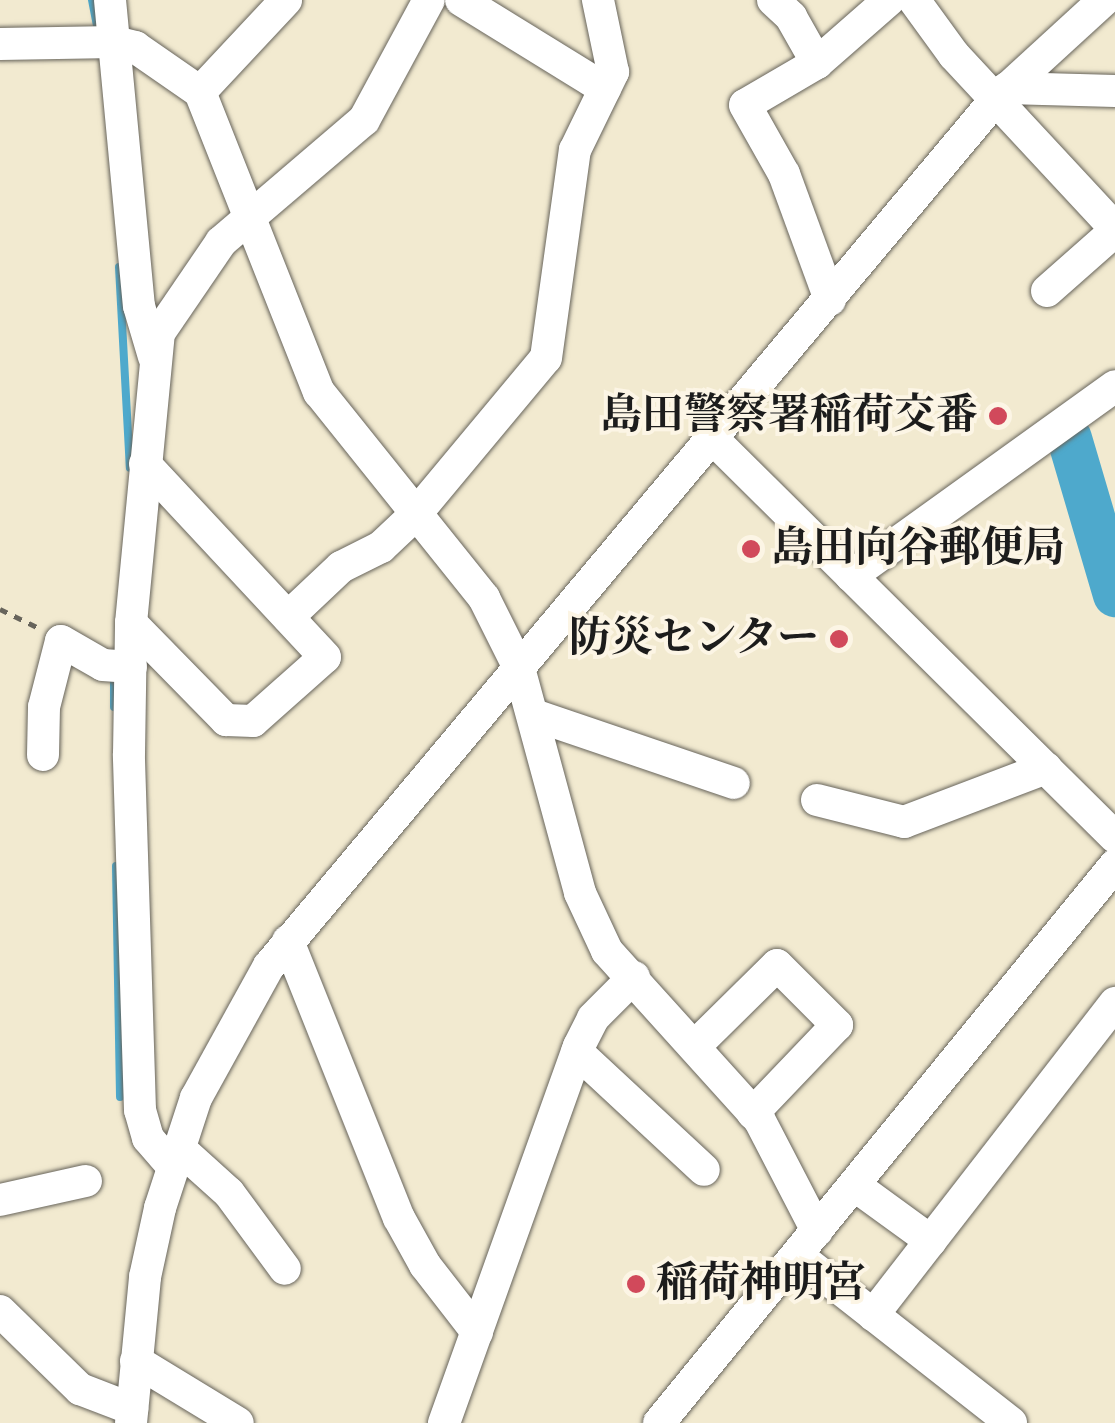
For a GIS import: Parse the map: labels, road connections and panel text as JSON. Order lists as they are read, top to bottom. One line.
{"places":["島田警察署稲荷交番","島田向谷郵便局","防災センター","稲荷神明宮"]}
